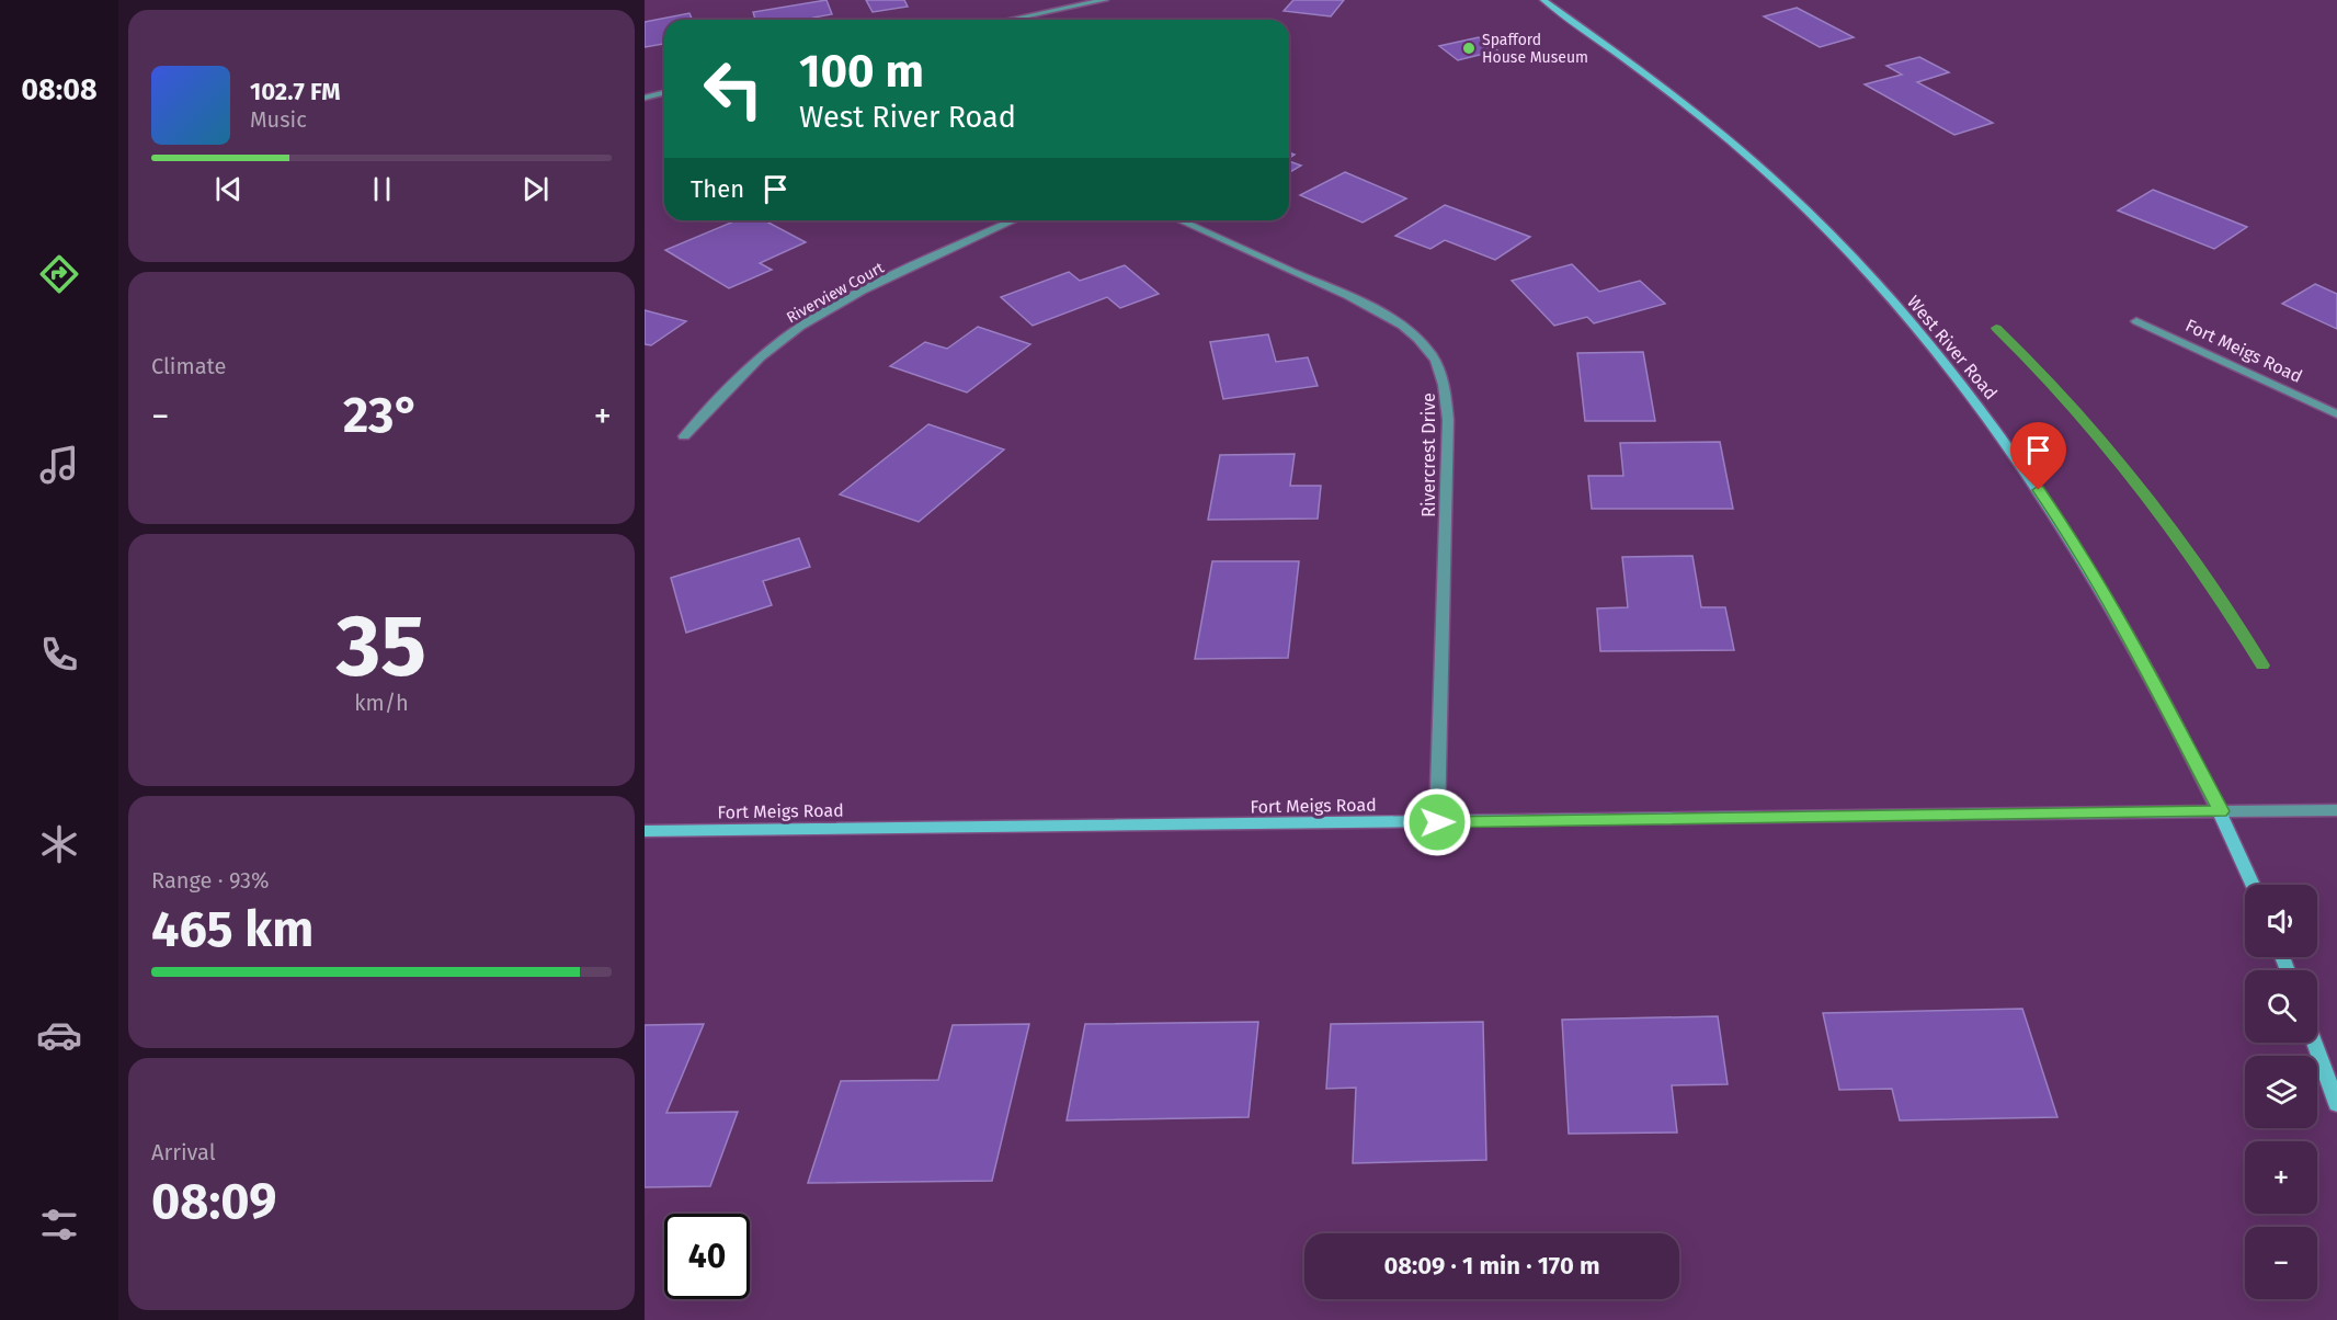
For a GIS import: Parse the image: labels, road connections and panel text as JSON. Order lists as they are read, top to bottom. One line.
{"streets":{"main road":["West River Road","Fort Meigs Road"],"street":["Riverview Court","Rivercrest Drive"]},"crossings":[["West River Road","Fort Meigs Road"],["Fort Meigs Road","Rivercrest Drive"]],"places":["Spafford House Museum"],"page":{"tabs":"08:08","turn":["100 m","West River Road"],"song":["102.7 FM","Music"],"then":"Then","tile":["Climate",["35","km/h"],["Range · 93%","465 km"],["Arrival","08:09"]],"heat":["−","23°","+"],"map_buttons":["+","−"],"limit":"40","trip":"08:09 · 1 min · 170 m"}}
